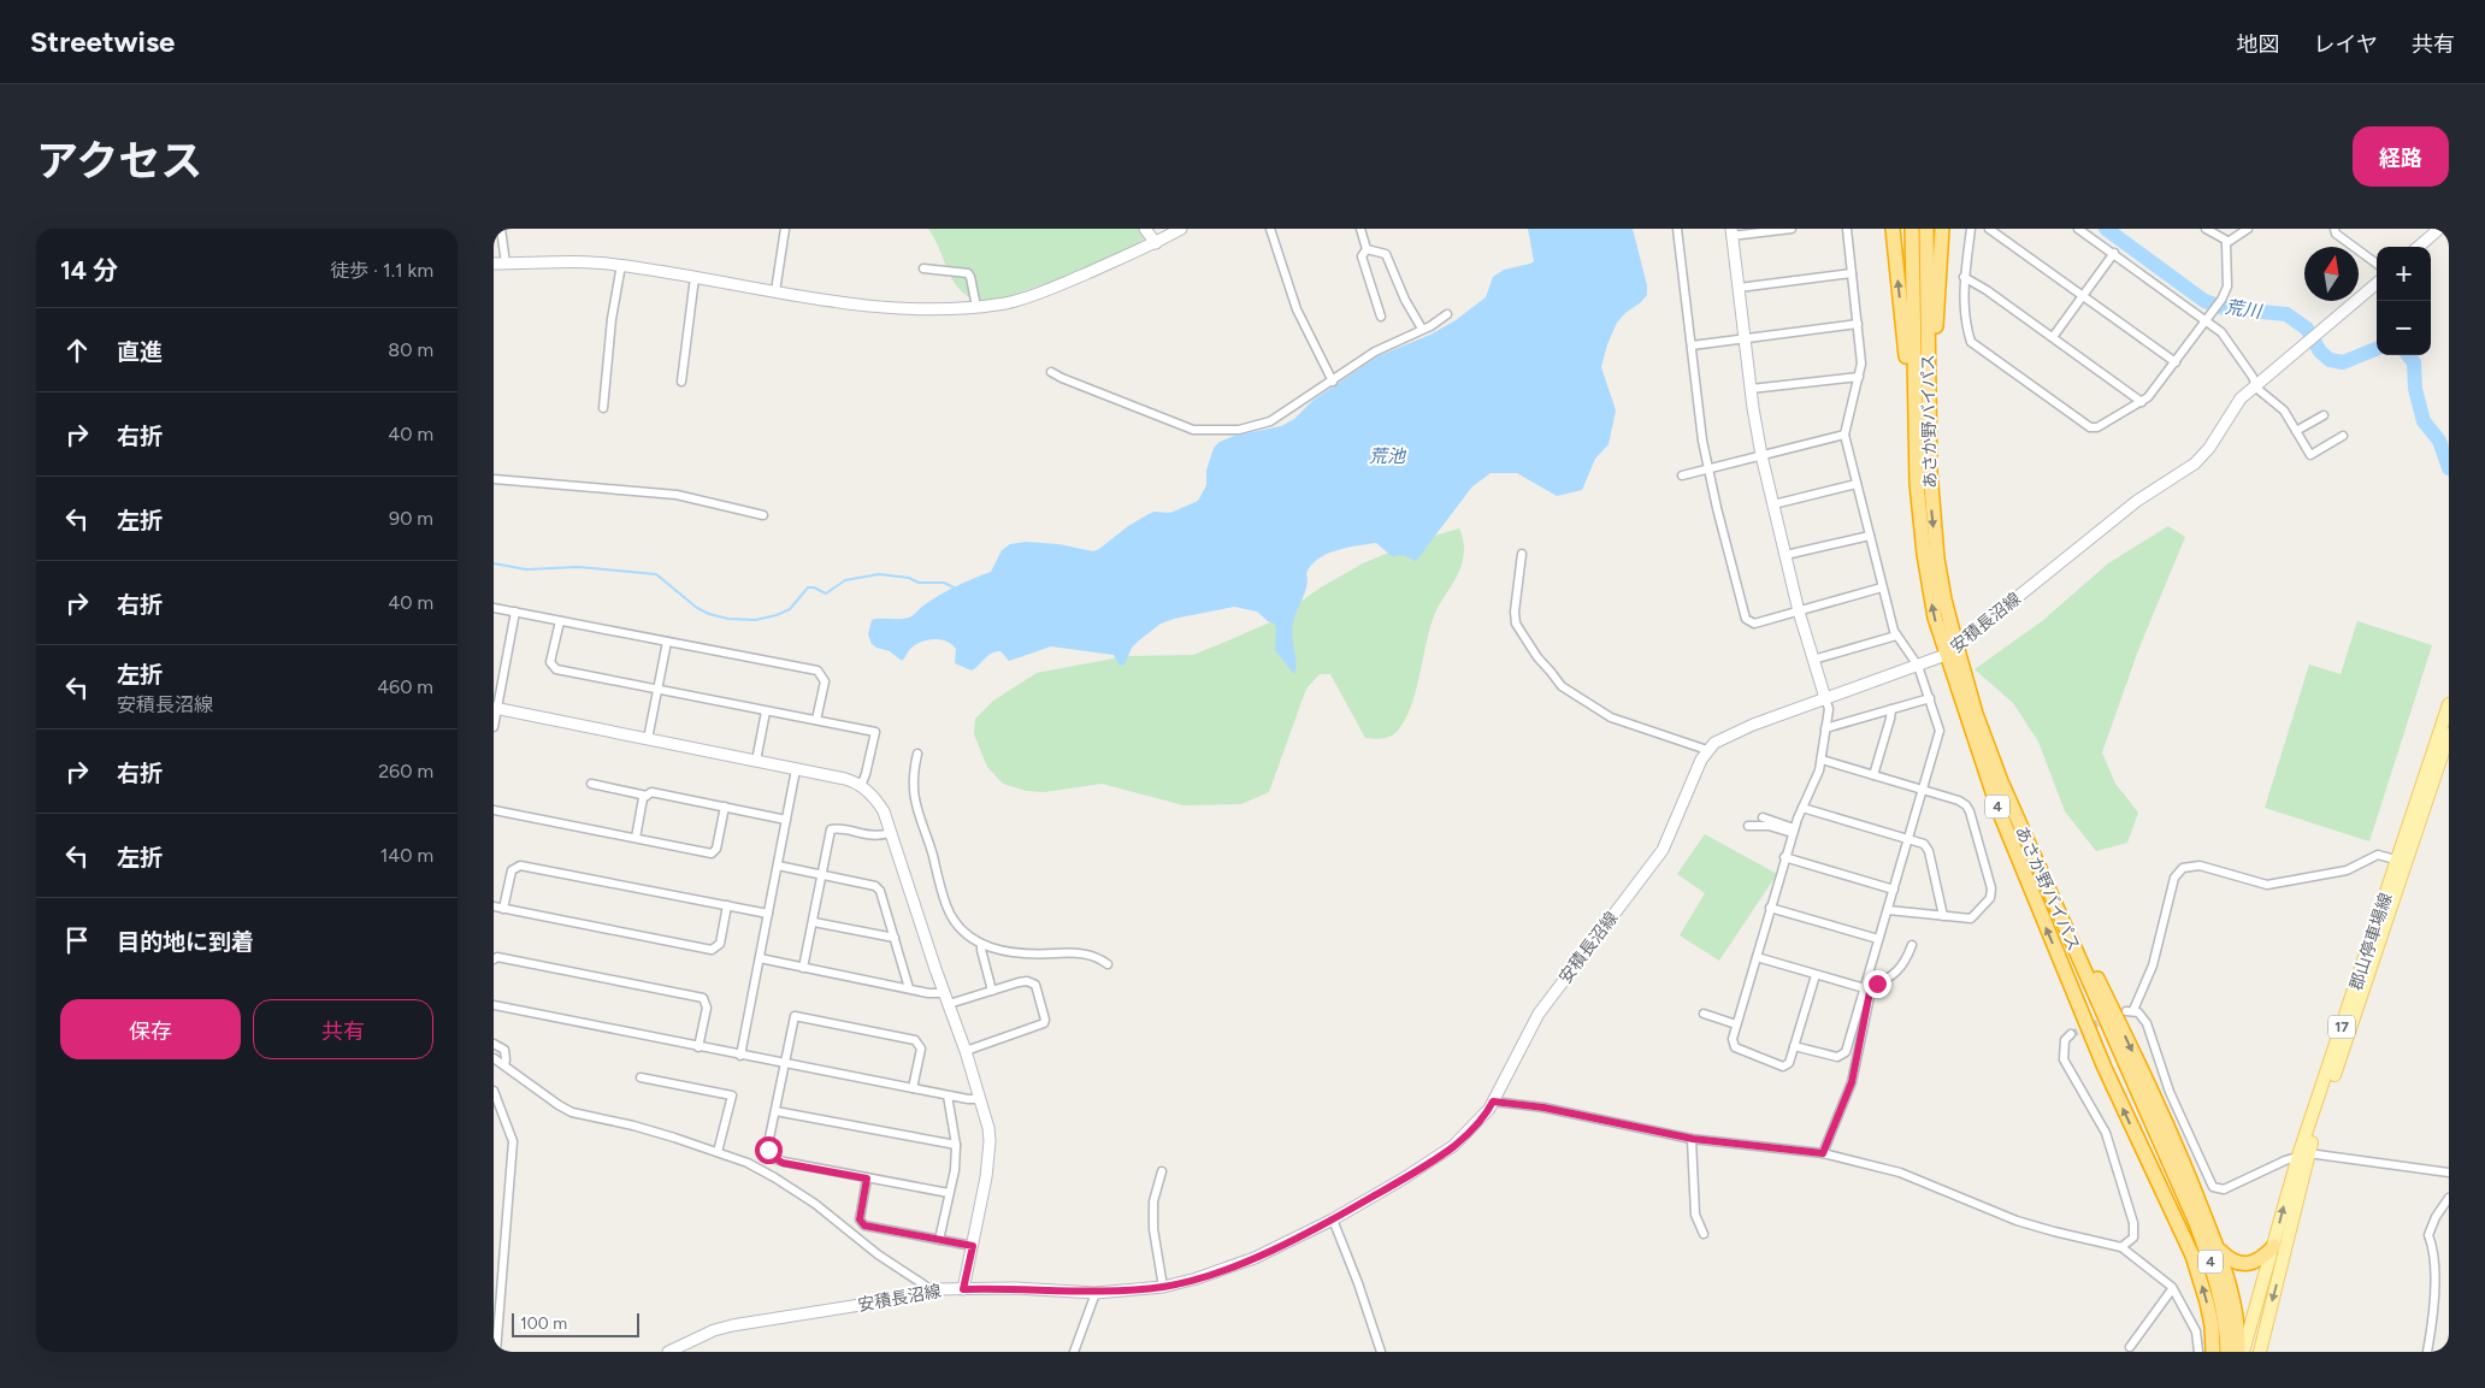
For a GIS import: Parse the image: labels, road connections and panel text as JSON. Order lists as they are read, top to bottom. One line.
{"streets":{"highway":["あさか野バイパス","4"],"main road":["安積長沼線","郡山停車場線","17"]},"crossings":[["あさか野バイパス","安積長沼線"]],"water":["荒川","荒池"],"scale_bar":"100 m","north":"top","page":{"header":"Streetwise","nav":["地図","レイヤ","共有"],"title":"アクセス","buttons":["経路",["保存","共有"]],"heading":["14 分","徒歩 · 1.1 km"],"map_buttons":["+","−"],"list":[["直進","80 m"],["右折","40 m"],["左折","90 m"],["右折","40 m"],["左折","安積長沼線","460 m"],["右折","260 m"],["左折","140 m"],"目的地に到着"],"scale":"100 m"}}
